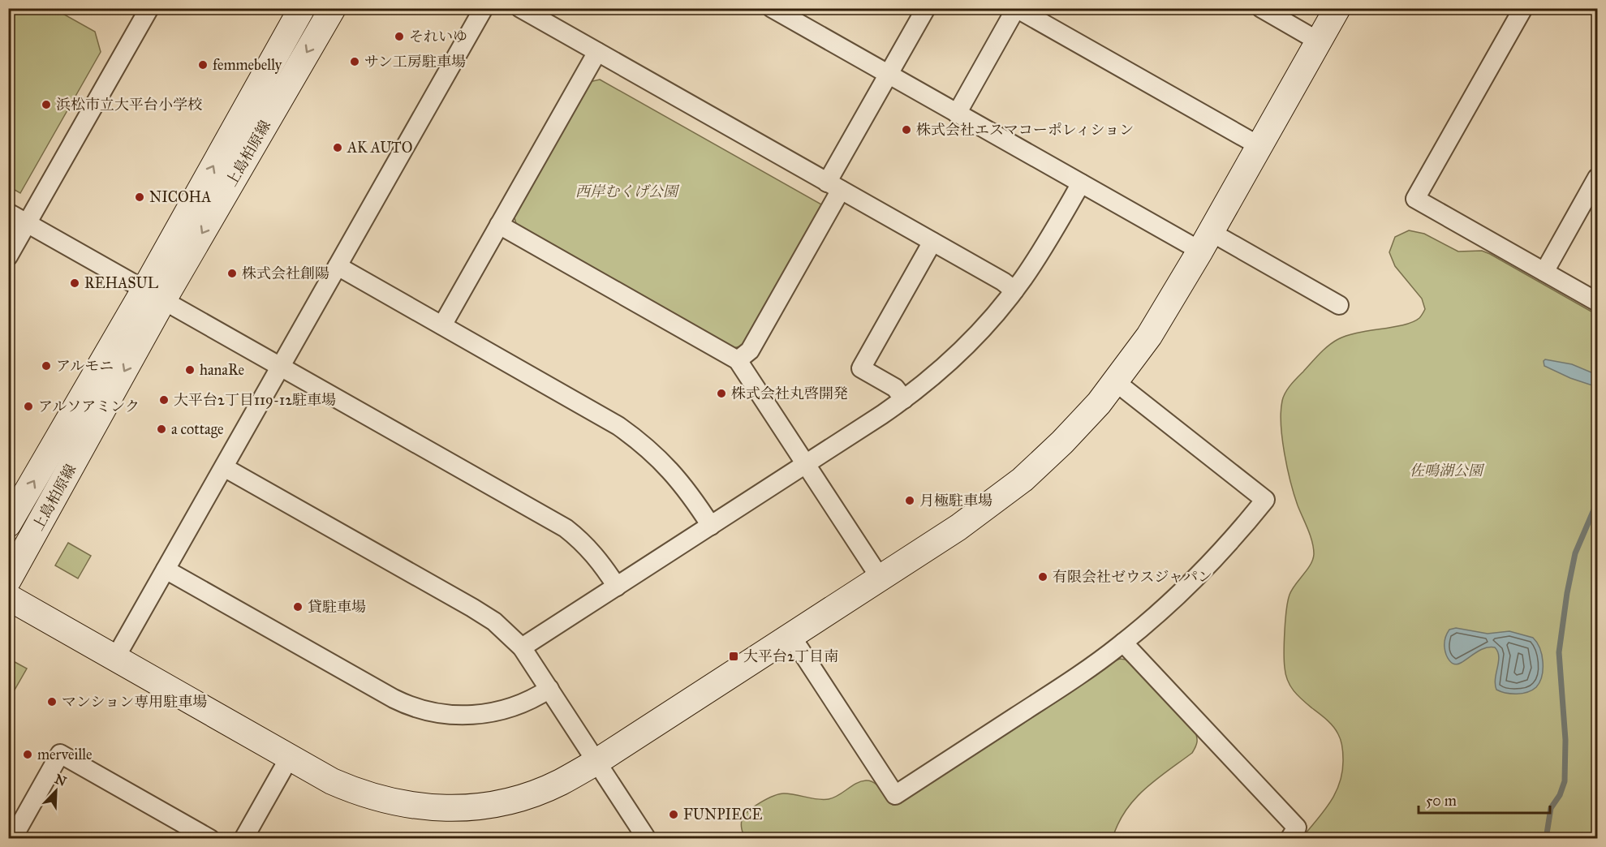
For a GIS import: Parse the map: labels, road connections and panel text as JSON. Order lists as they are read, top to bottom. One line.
{"streets":{"street":["上島柏原線"]},"parks":["西岸むくげ公園","佐鳴湖公園"],"places":{"other":["それいゆ","サン工房駐車場","femmebelly","浜松市立大平台小学校","株式会社エスマコーポレィション","AK AUTO","NICOHA","株式会社創陽","REHASUL","アルモニ","hanaRe","株式会社丸啓開発","大平台2丁目119-12駐車場","アルソアミンク","a cottage","月極駐車場","有限会社ゼウスジャパン","貸駐車場","マンション専用駐車場","merveille","FUNPIECE"],"transit":["大平台2丁目南"]},"scale_bar":"50 m","north":"top right"}
